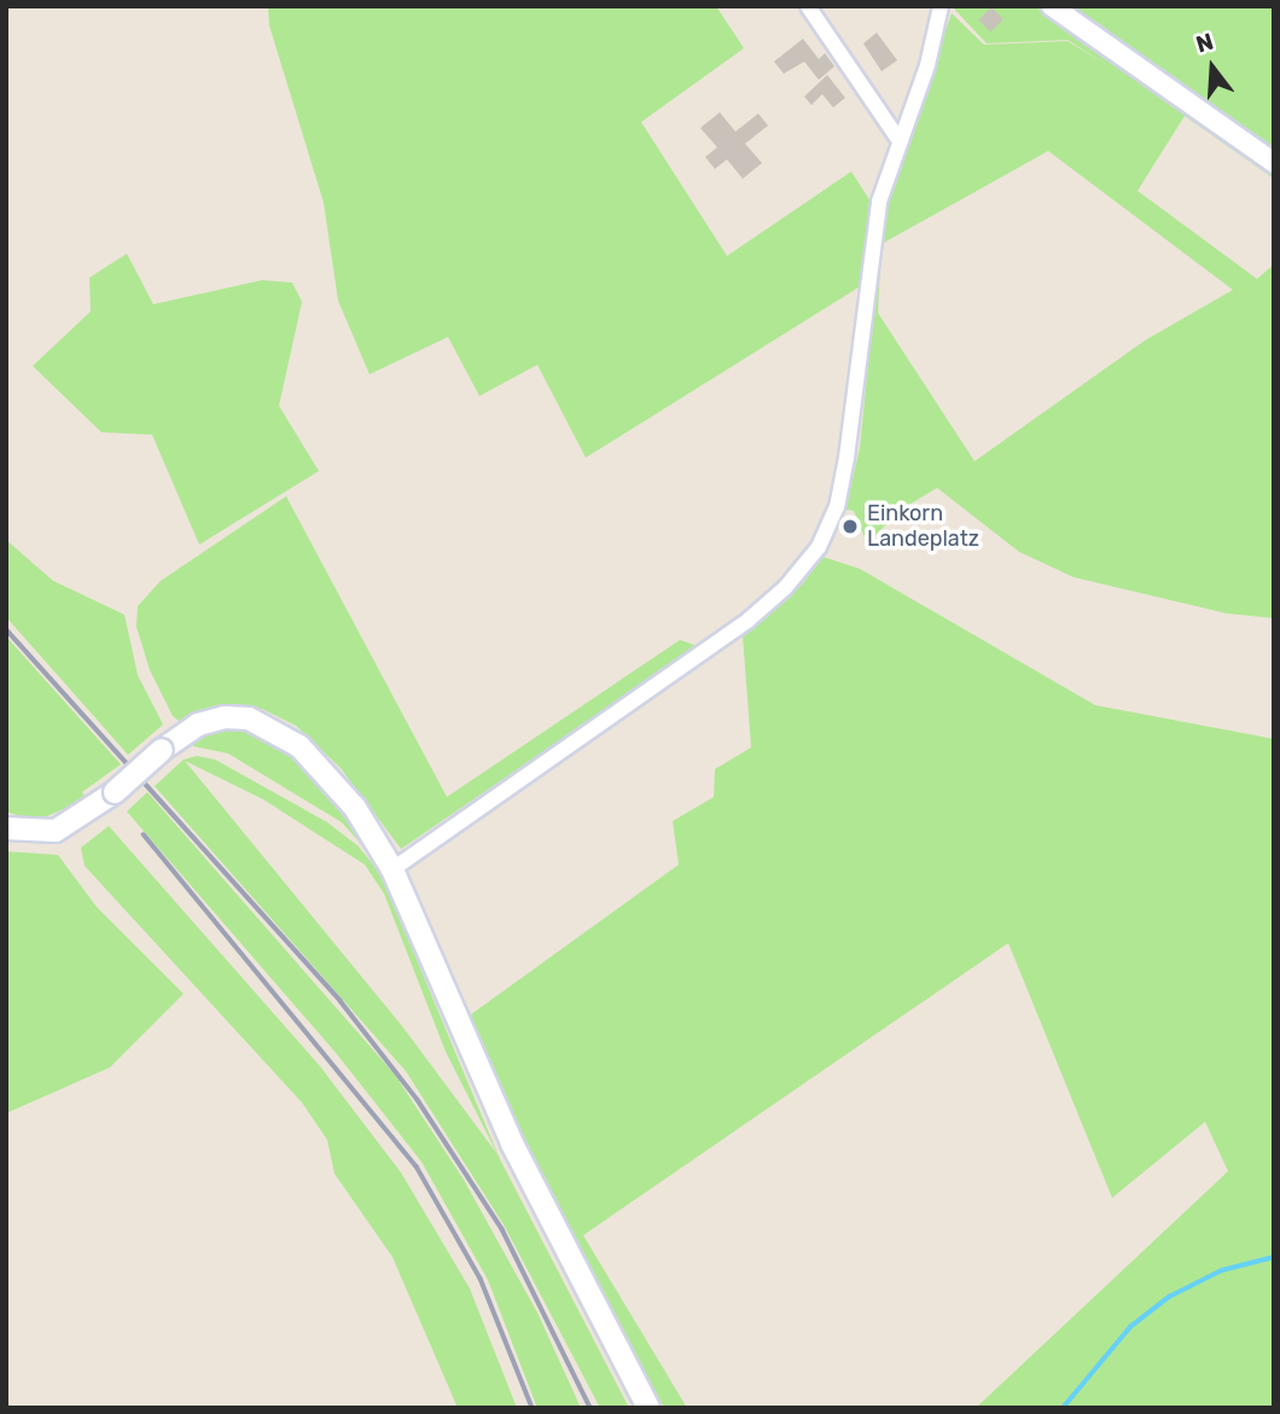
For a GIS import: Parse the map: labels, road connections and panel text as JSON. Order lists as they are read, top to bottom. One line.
{"places":["Einkorn Landeplatz"],"north":"top"}
